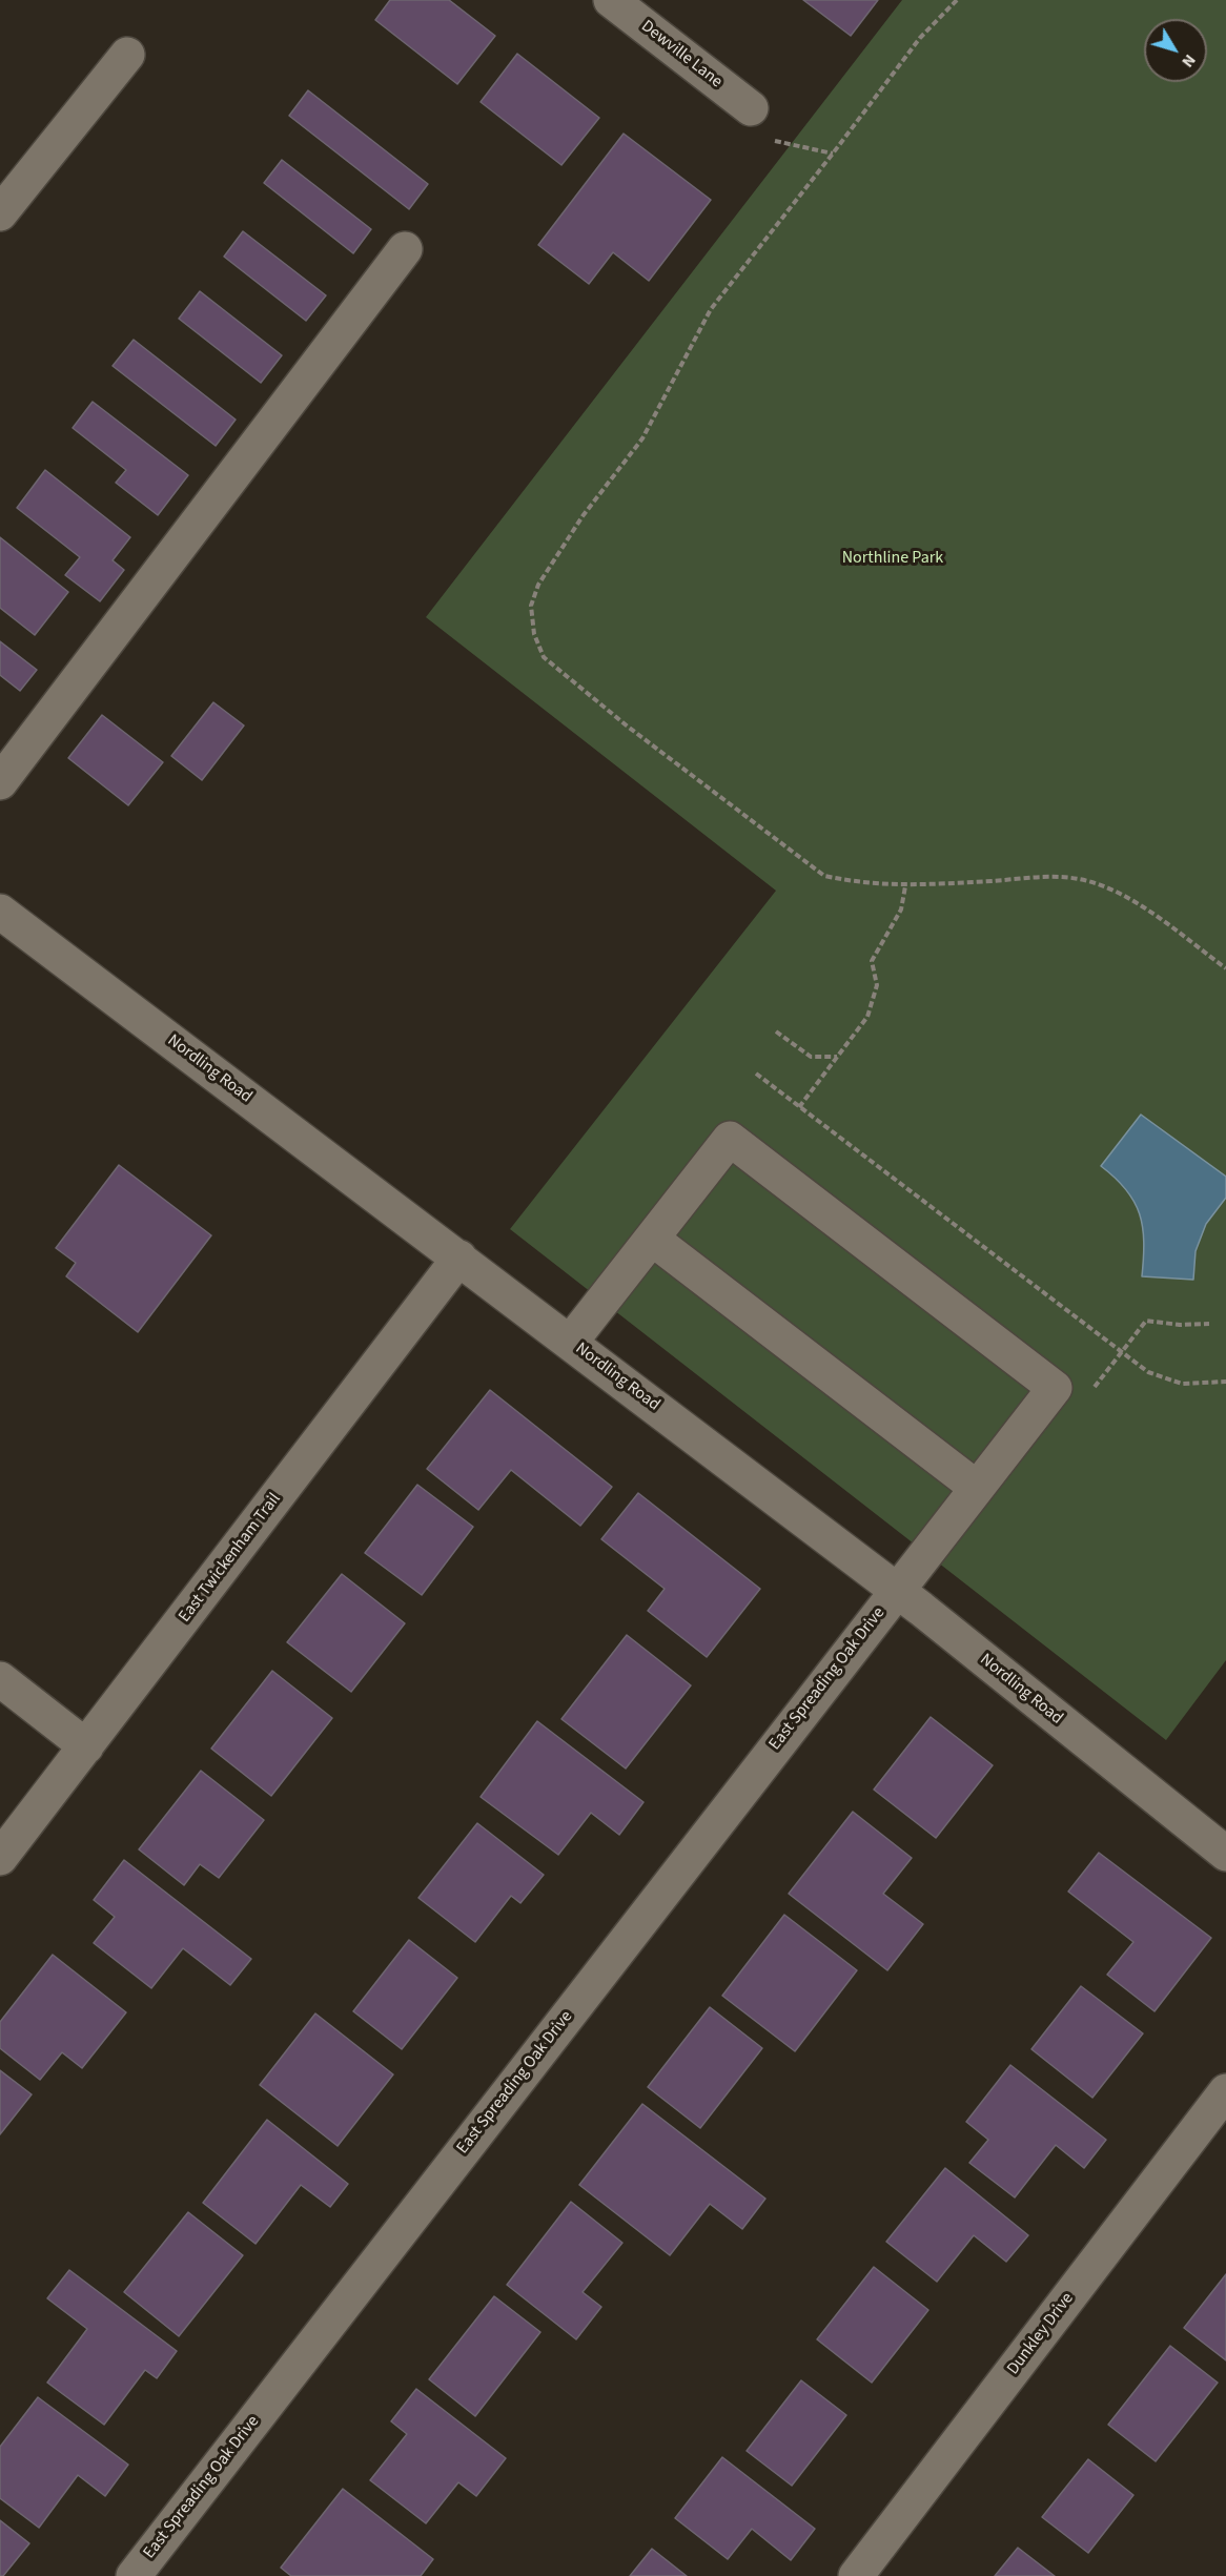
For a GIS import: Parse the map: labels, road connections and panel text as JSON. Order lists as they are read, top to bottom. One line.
{"streets":{"street":["Dewville Lane","Nordling Road","East Twickenham Trail","East Spreading Oak Drive","Dunkley Drive"]},"crossings":[["Nordling Road","East Twickenham Trail"],["Nordling Road","East Spreading Oak Drive"]],"parks":["Northline Park"],"north":"bottom right"}
